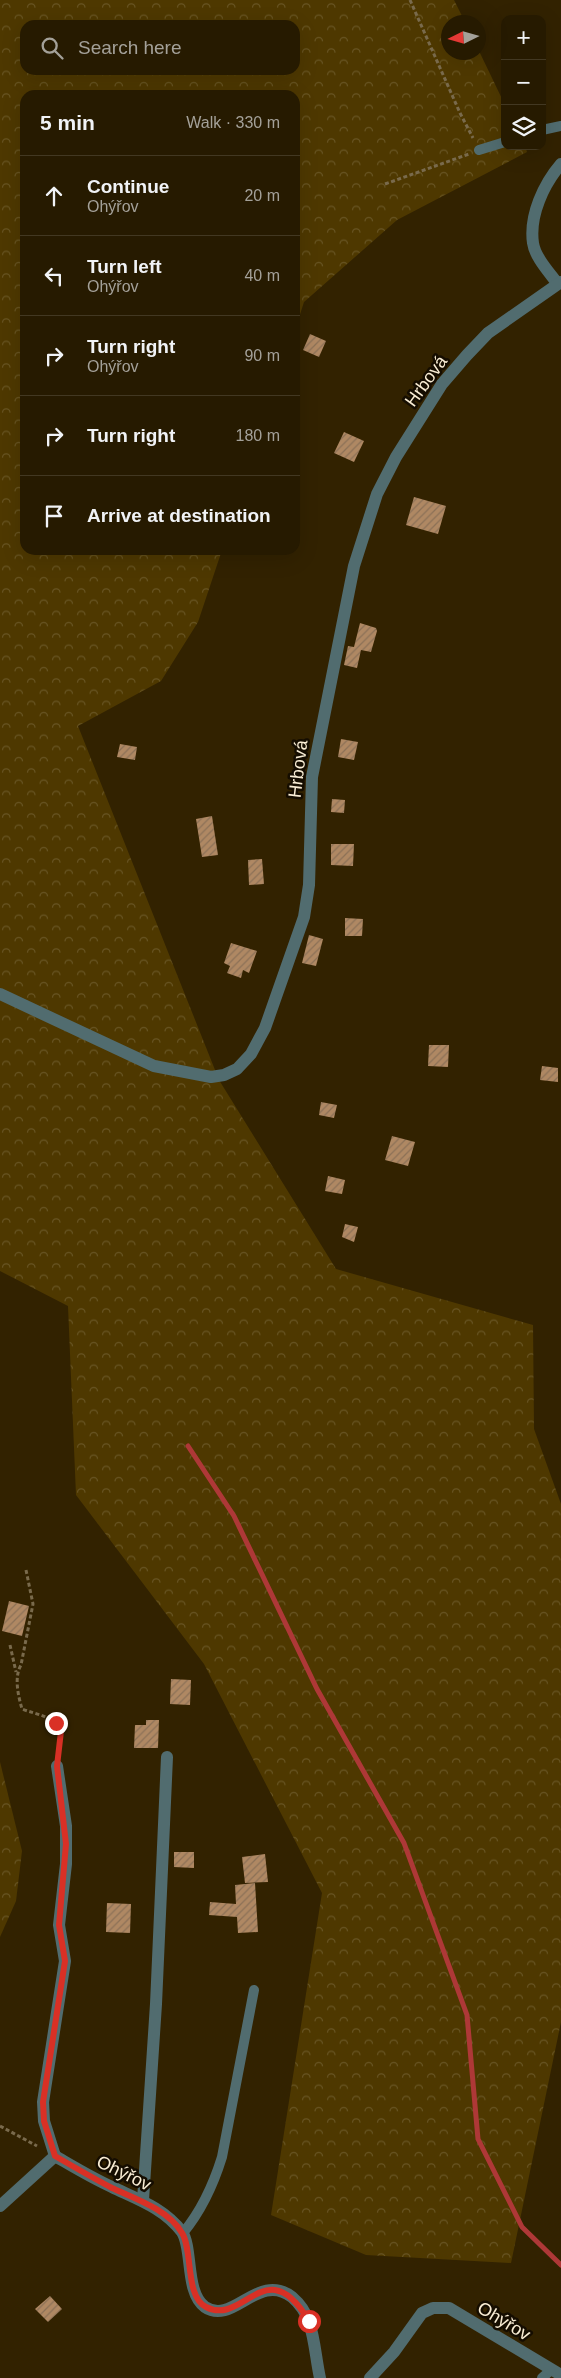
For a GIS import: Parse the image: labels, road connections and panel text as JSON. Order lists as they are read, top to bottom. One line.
{"streets":{"street":["Hrbová","Ohýřov"]},"north":"left","page":{"map_buttons":["+","−"],"search":"Search here","heading":["5 min","Walk · 330 m"],"list":[["Continue","Ohýřov","20 m"],["Turn left","Ohýřov","40 m"],["Turn right","Ohýřov","90 m"],["Turn right","180 m"],"Arrive at destination"]}}
